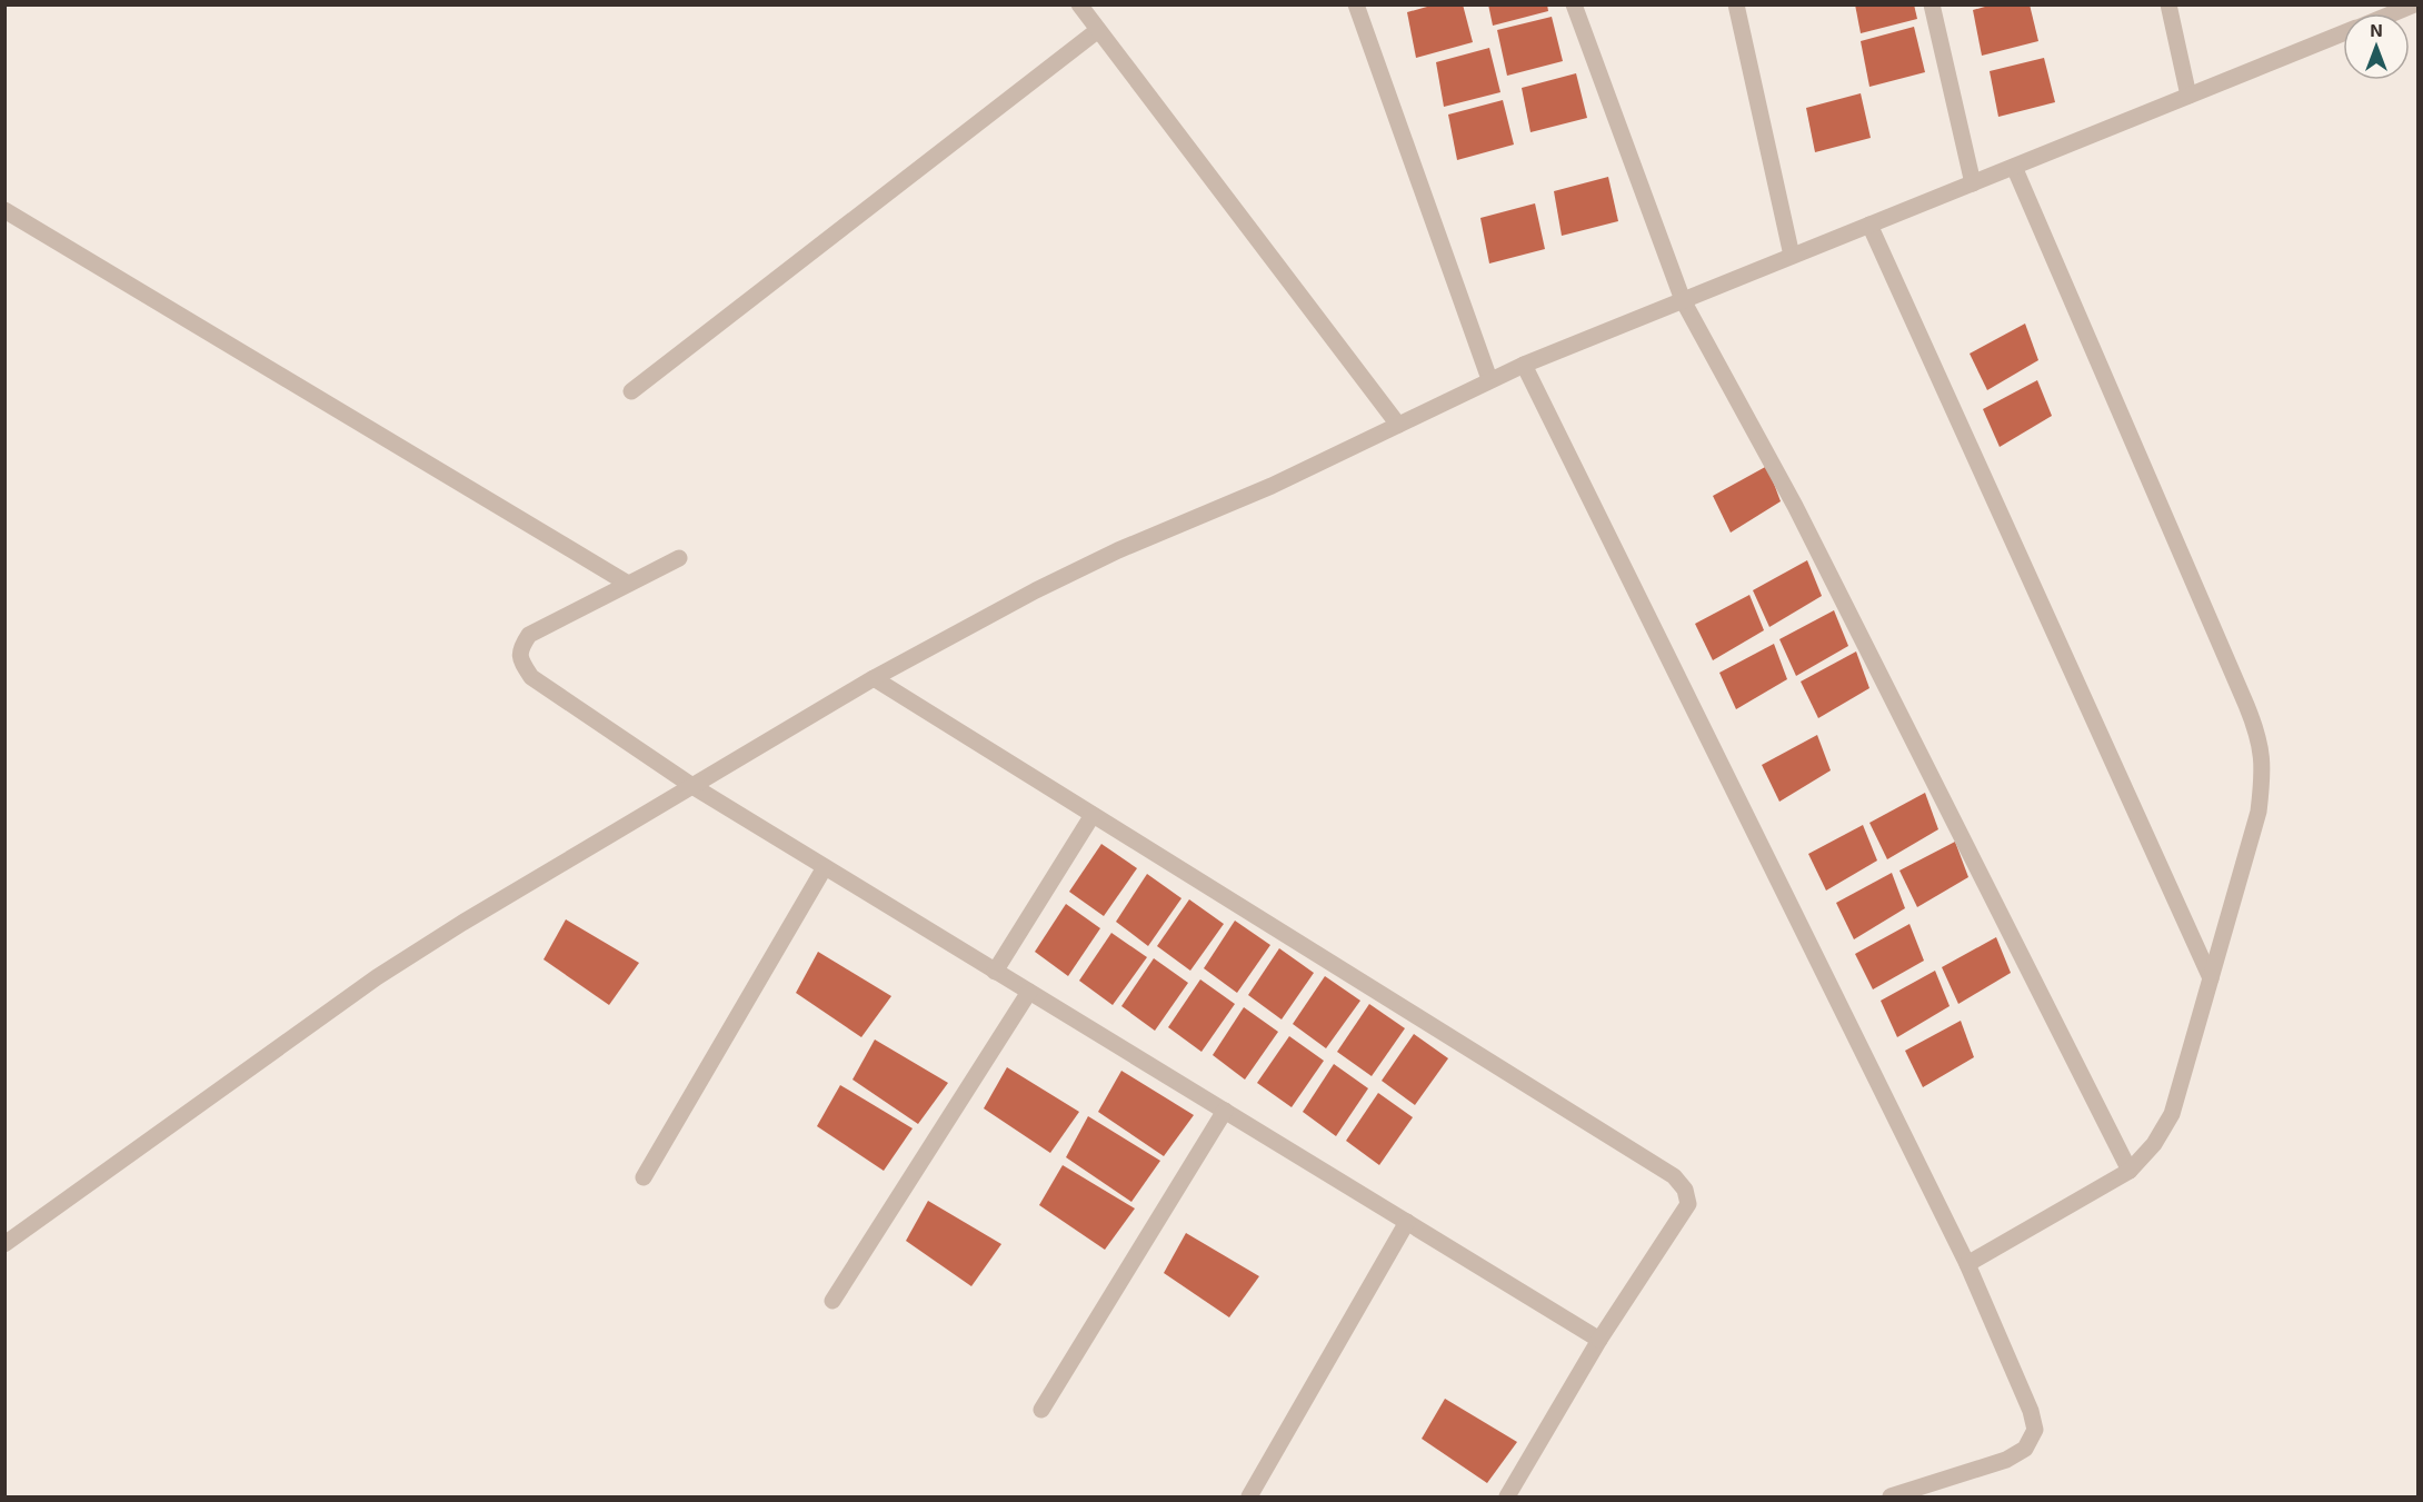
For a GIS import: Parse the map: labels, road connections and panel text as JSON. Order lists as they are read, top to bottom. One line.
{"north":"top"}
